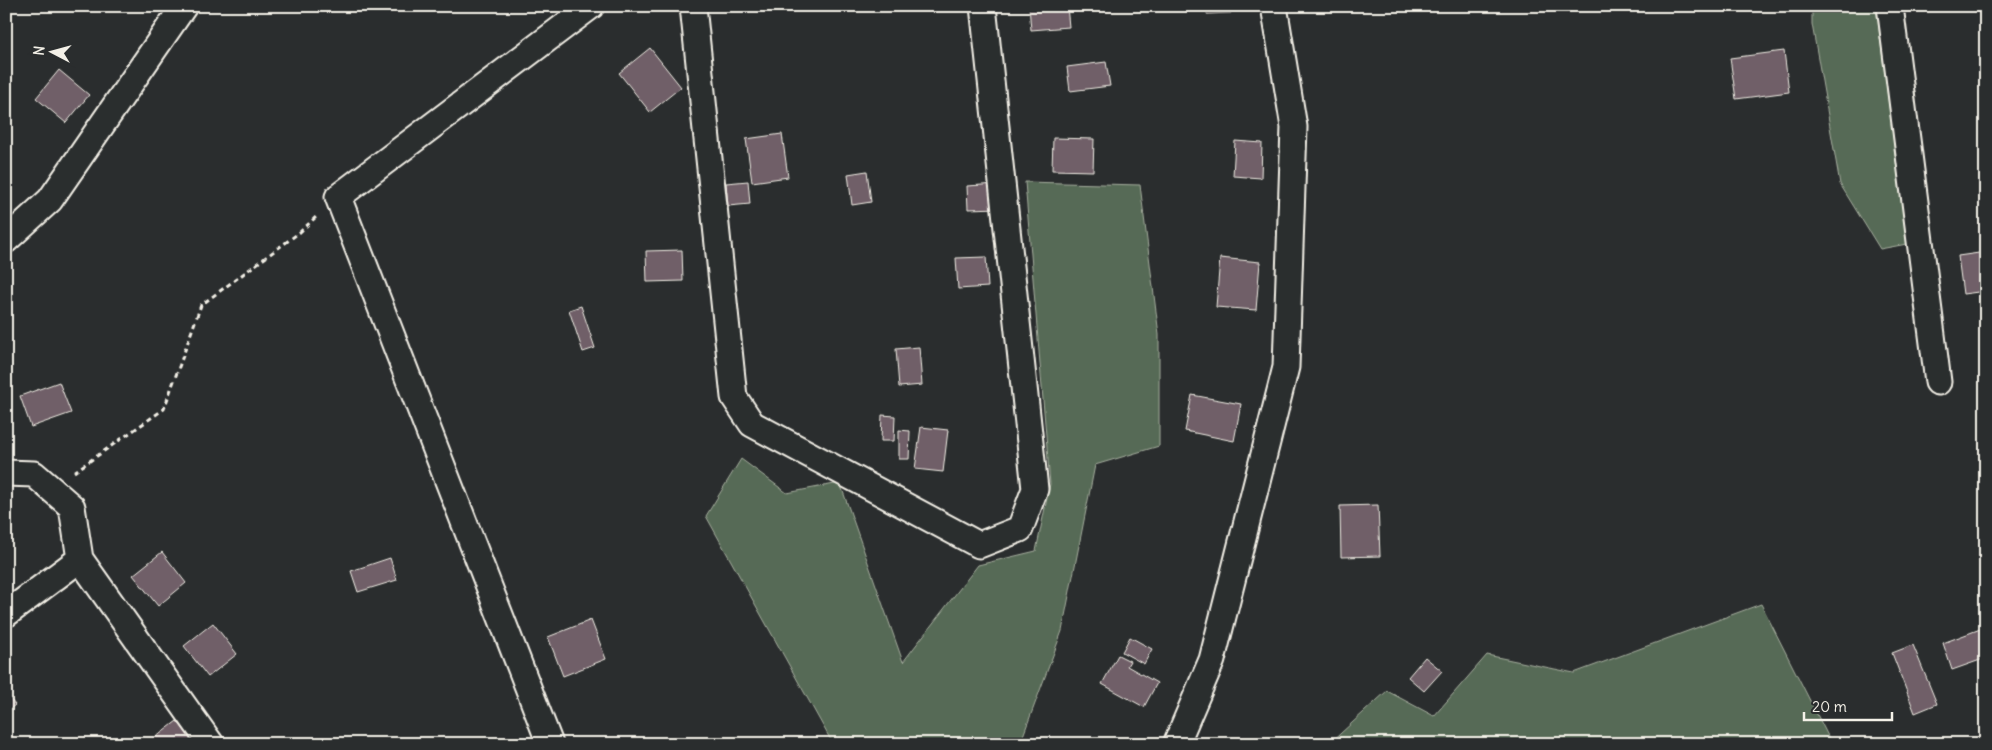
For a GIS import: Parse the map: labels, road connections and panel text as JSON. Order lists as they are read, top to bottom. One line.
{"scale_bar":"20 m","north":"left"}
